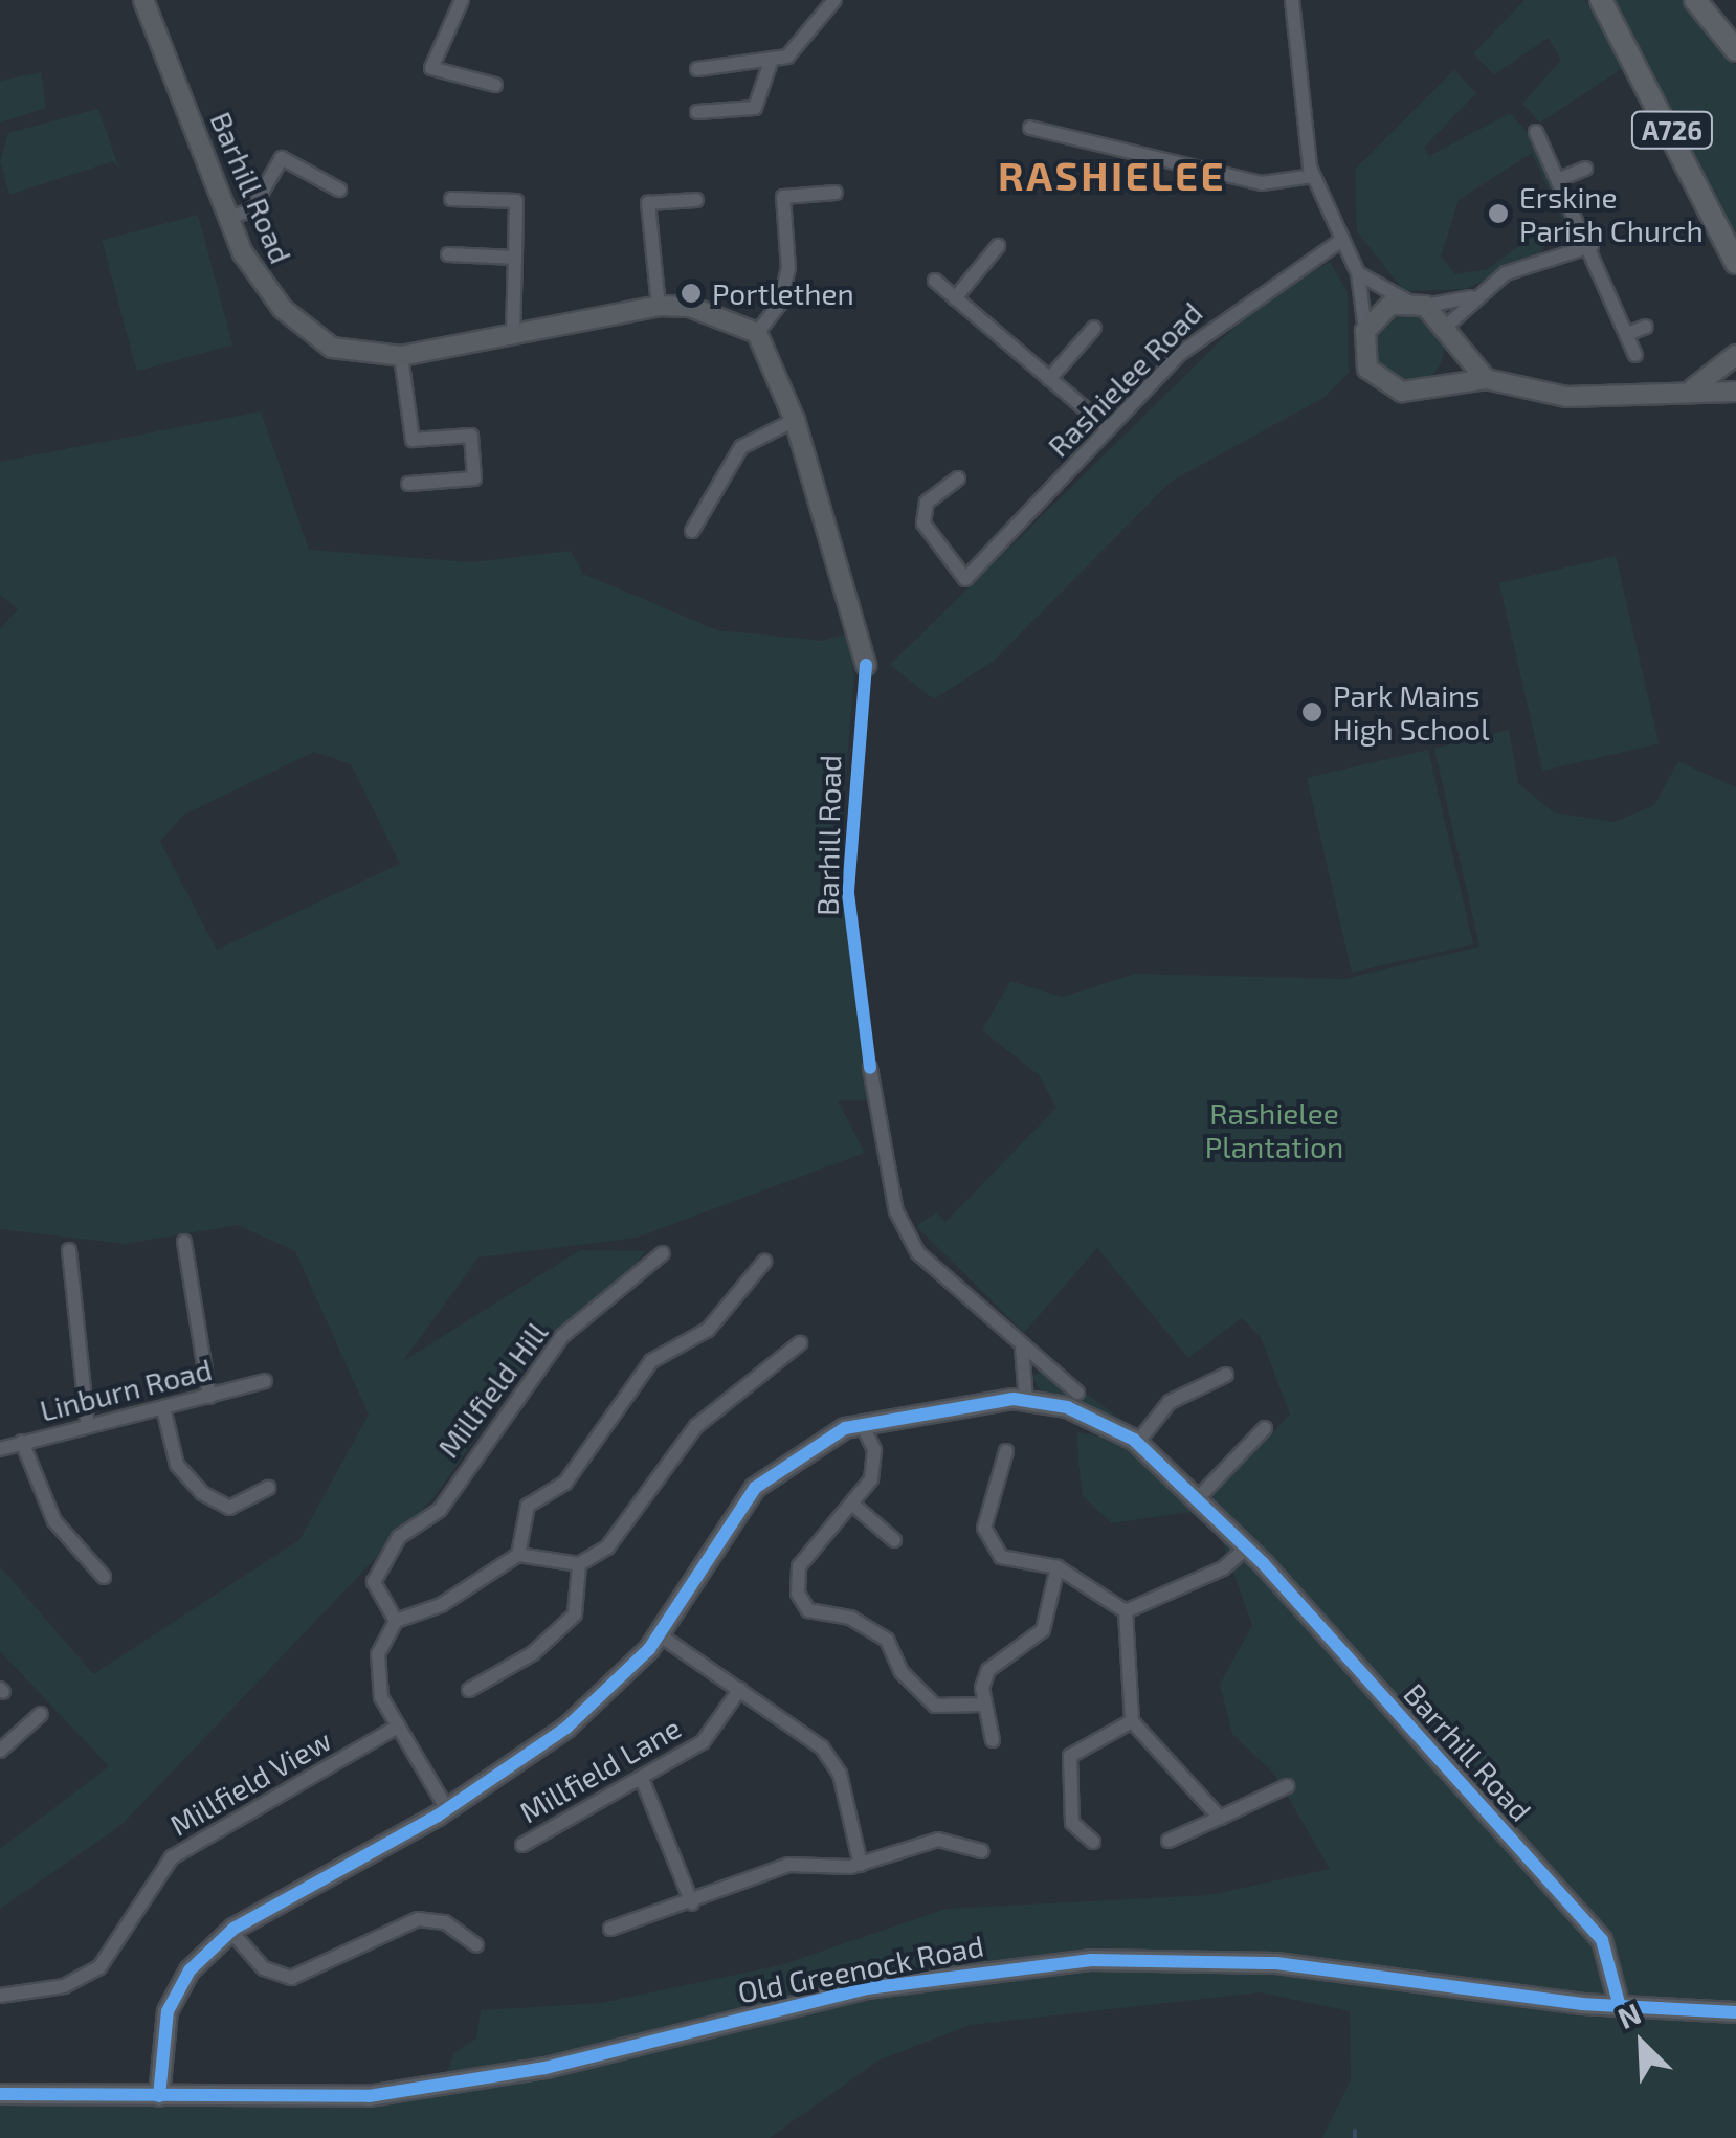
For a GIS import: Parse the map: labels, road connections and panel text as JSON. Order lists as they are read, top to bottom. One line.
{"streets":{"main road":["A726"],"street":["Barhill Road","Rashielee Road","Linburn Road","Millfield Hill","Barrhill Road","Millfield Lane","Millfield View","Old Greenock Road"]},"crossings":[["Barrhill Road","Old Greenock Road"]],"districts":["RASHIELEE"],"parks":["Rashielee Plantation"],"places":["Erskine Parish Church","Portlethen","Park Mains High School"],"north":"top left"}
